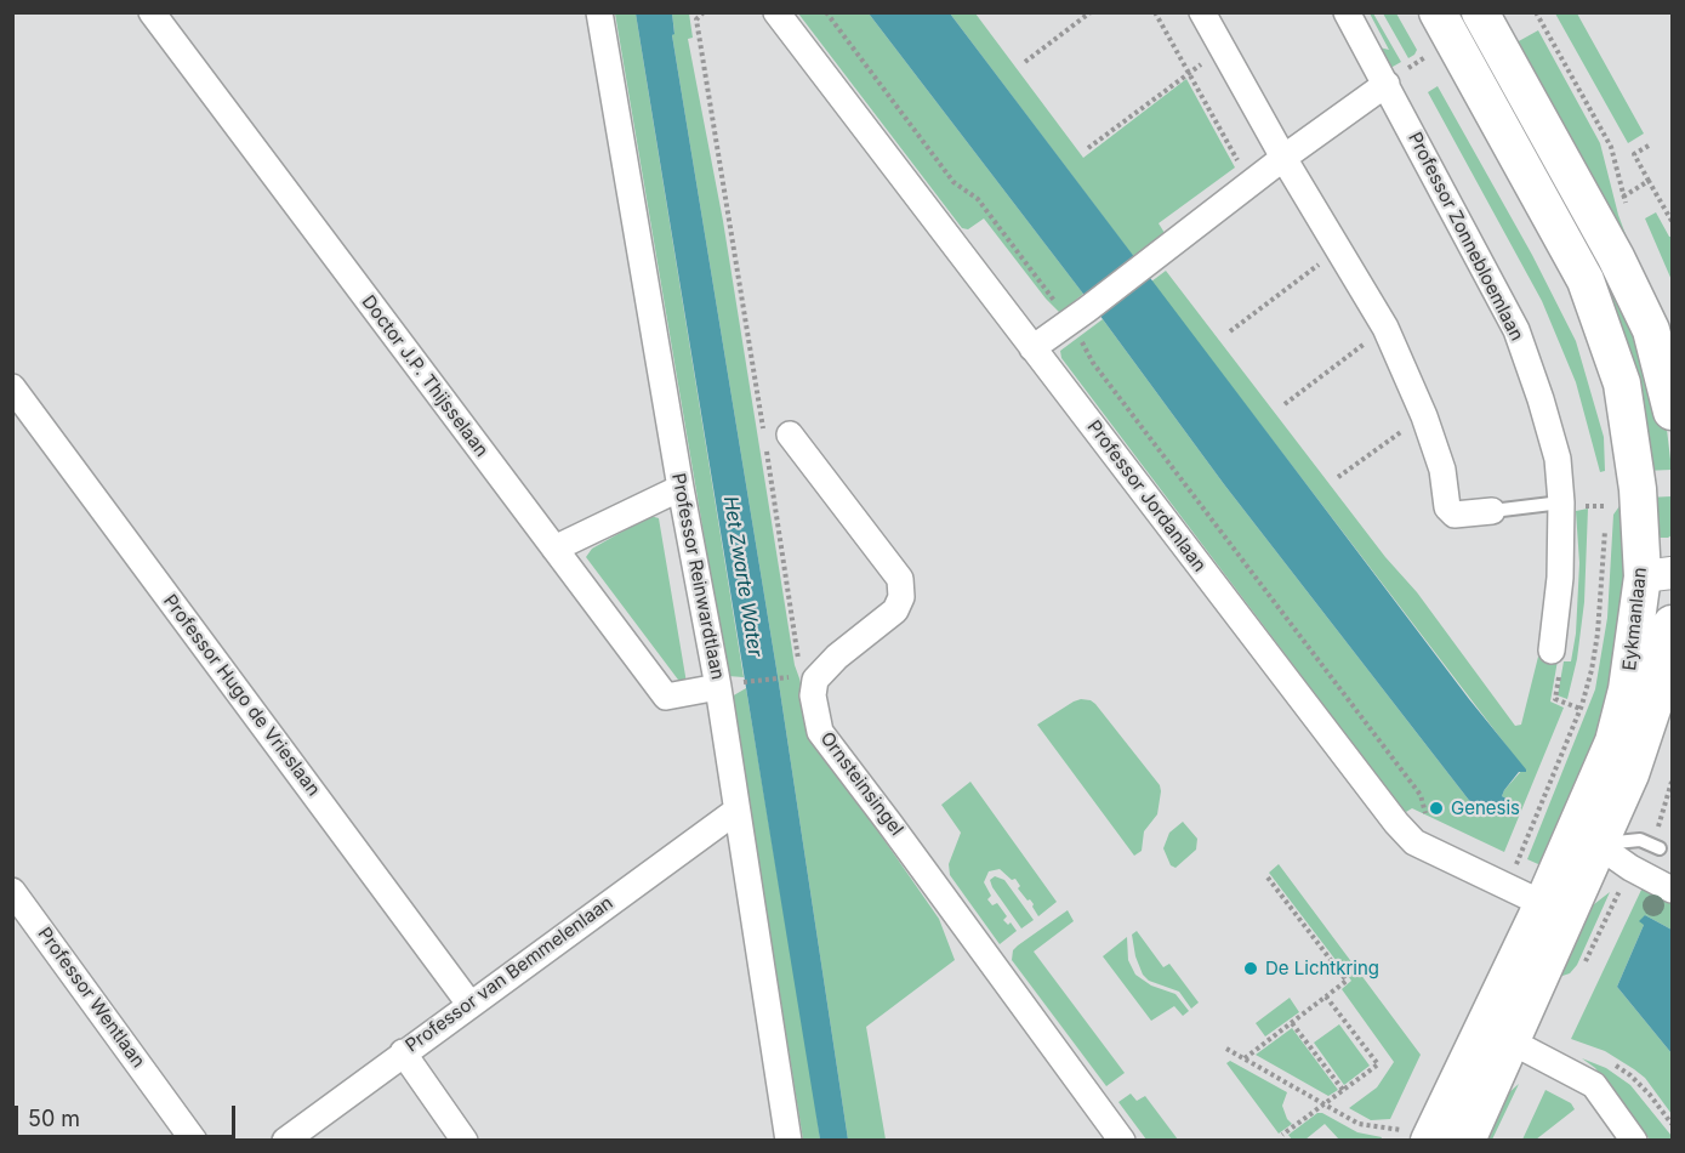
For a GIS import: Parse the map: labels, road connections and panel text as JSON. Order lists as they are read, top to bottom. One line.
{"streets":{"main road":["Eykmanlaan"],"street":["Professor Zonnebloemlaan","Doctor J.P. Thijsselaan","Professor Jordanlaan","Professor Reinwardtlaan","Professor Hugo de Vrieslaan","Ornsteinsingel","Professor van Bemmelenlaan","Professor Wentlaan"]},"crossings":[["Doctor J.P. Thijsselaan","Professor Reinwardtlaan"],["Professor Jordanlaan","Eykmanlaan"],["Professor Reinwardtlaan","Professor van Bemmelenlaan"],["Professor Hugo de Vrieslaan","Professor van Bemmelenlaan"]],"water":["Het Zwarte Water"],"places":["Genesis","De Lichtkring"],"scale_bar":"50 m"}
